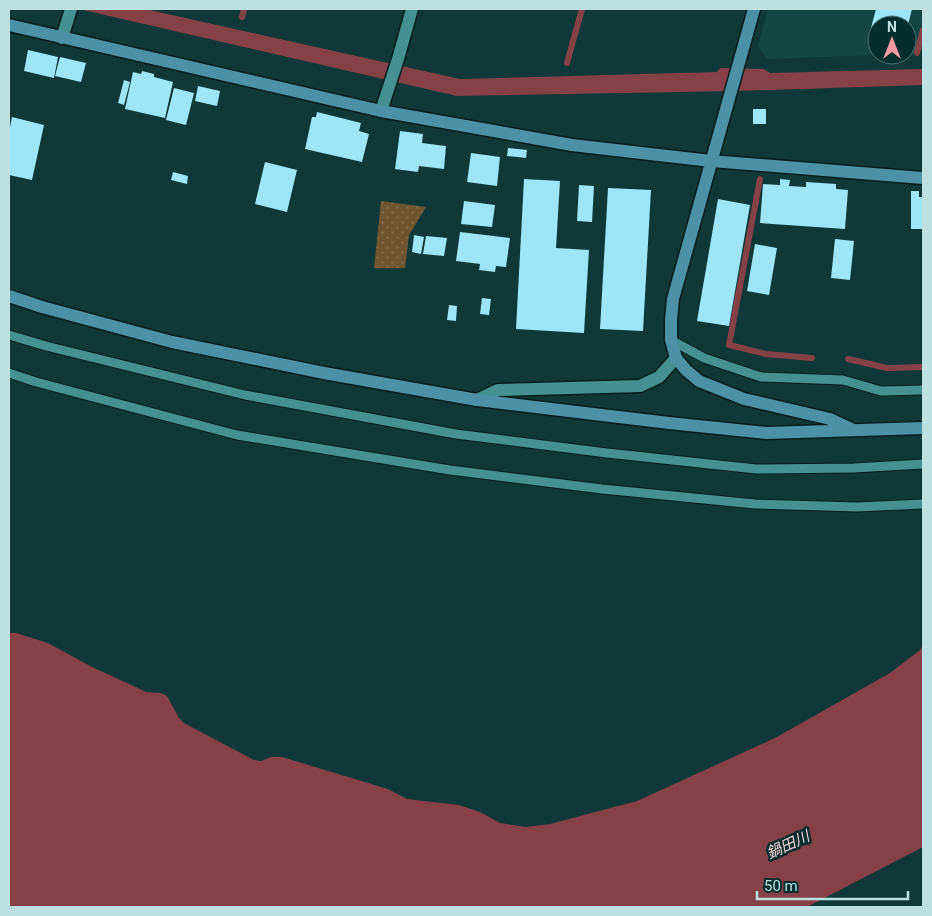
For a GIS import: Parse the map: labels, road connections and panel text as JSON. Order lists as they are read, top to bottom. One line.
{"water":["鍋田川"],"scale_bar":"50 m","north":"top"}
